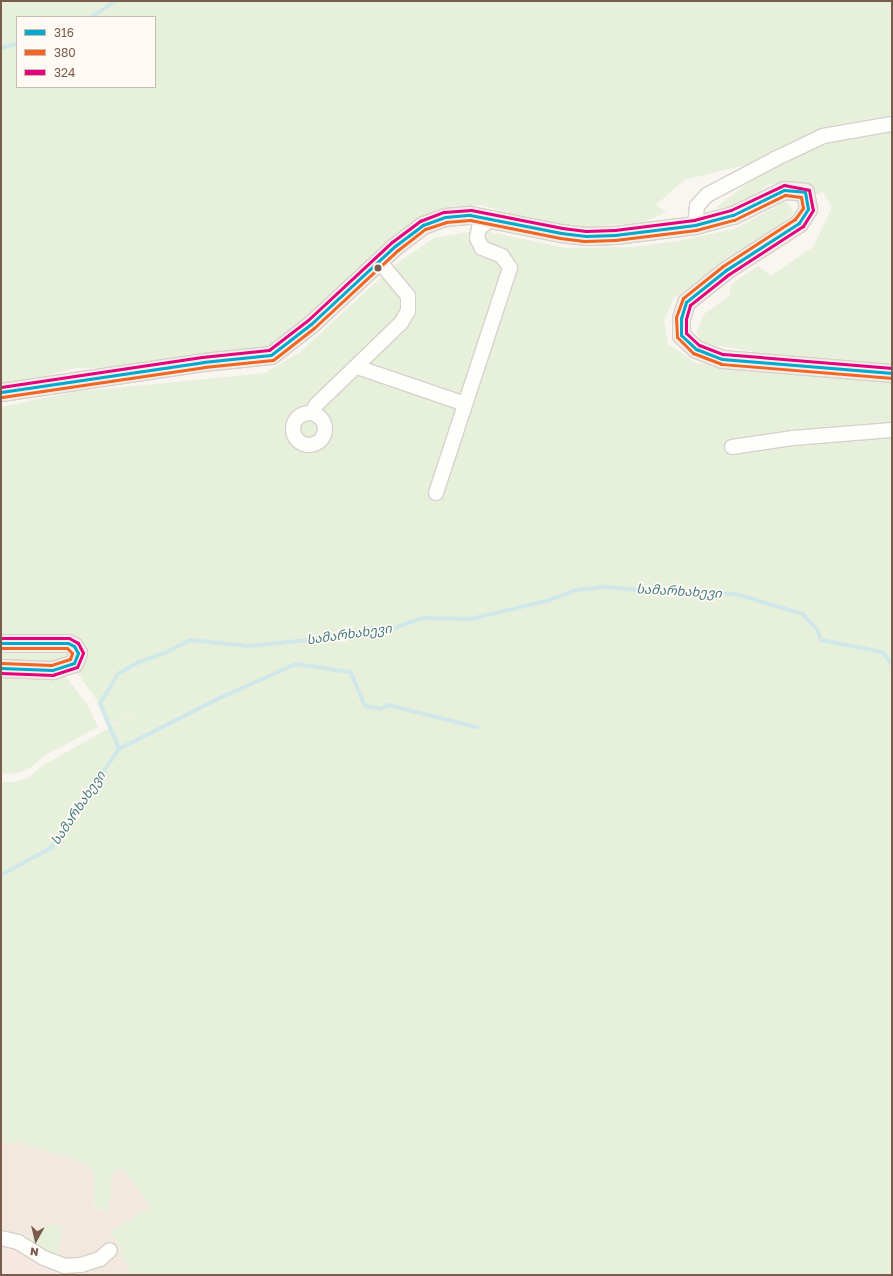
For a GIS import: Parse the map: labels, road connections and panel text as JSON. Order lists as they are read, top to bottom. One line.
{"water":["სამარხახევი"],"lines":["transit line 324","transit line 316","transit line 380"],"legend":["316","380","324"],"north":"bottom"}
